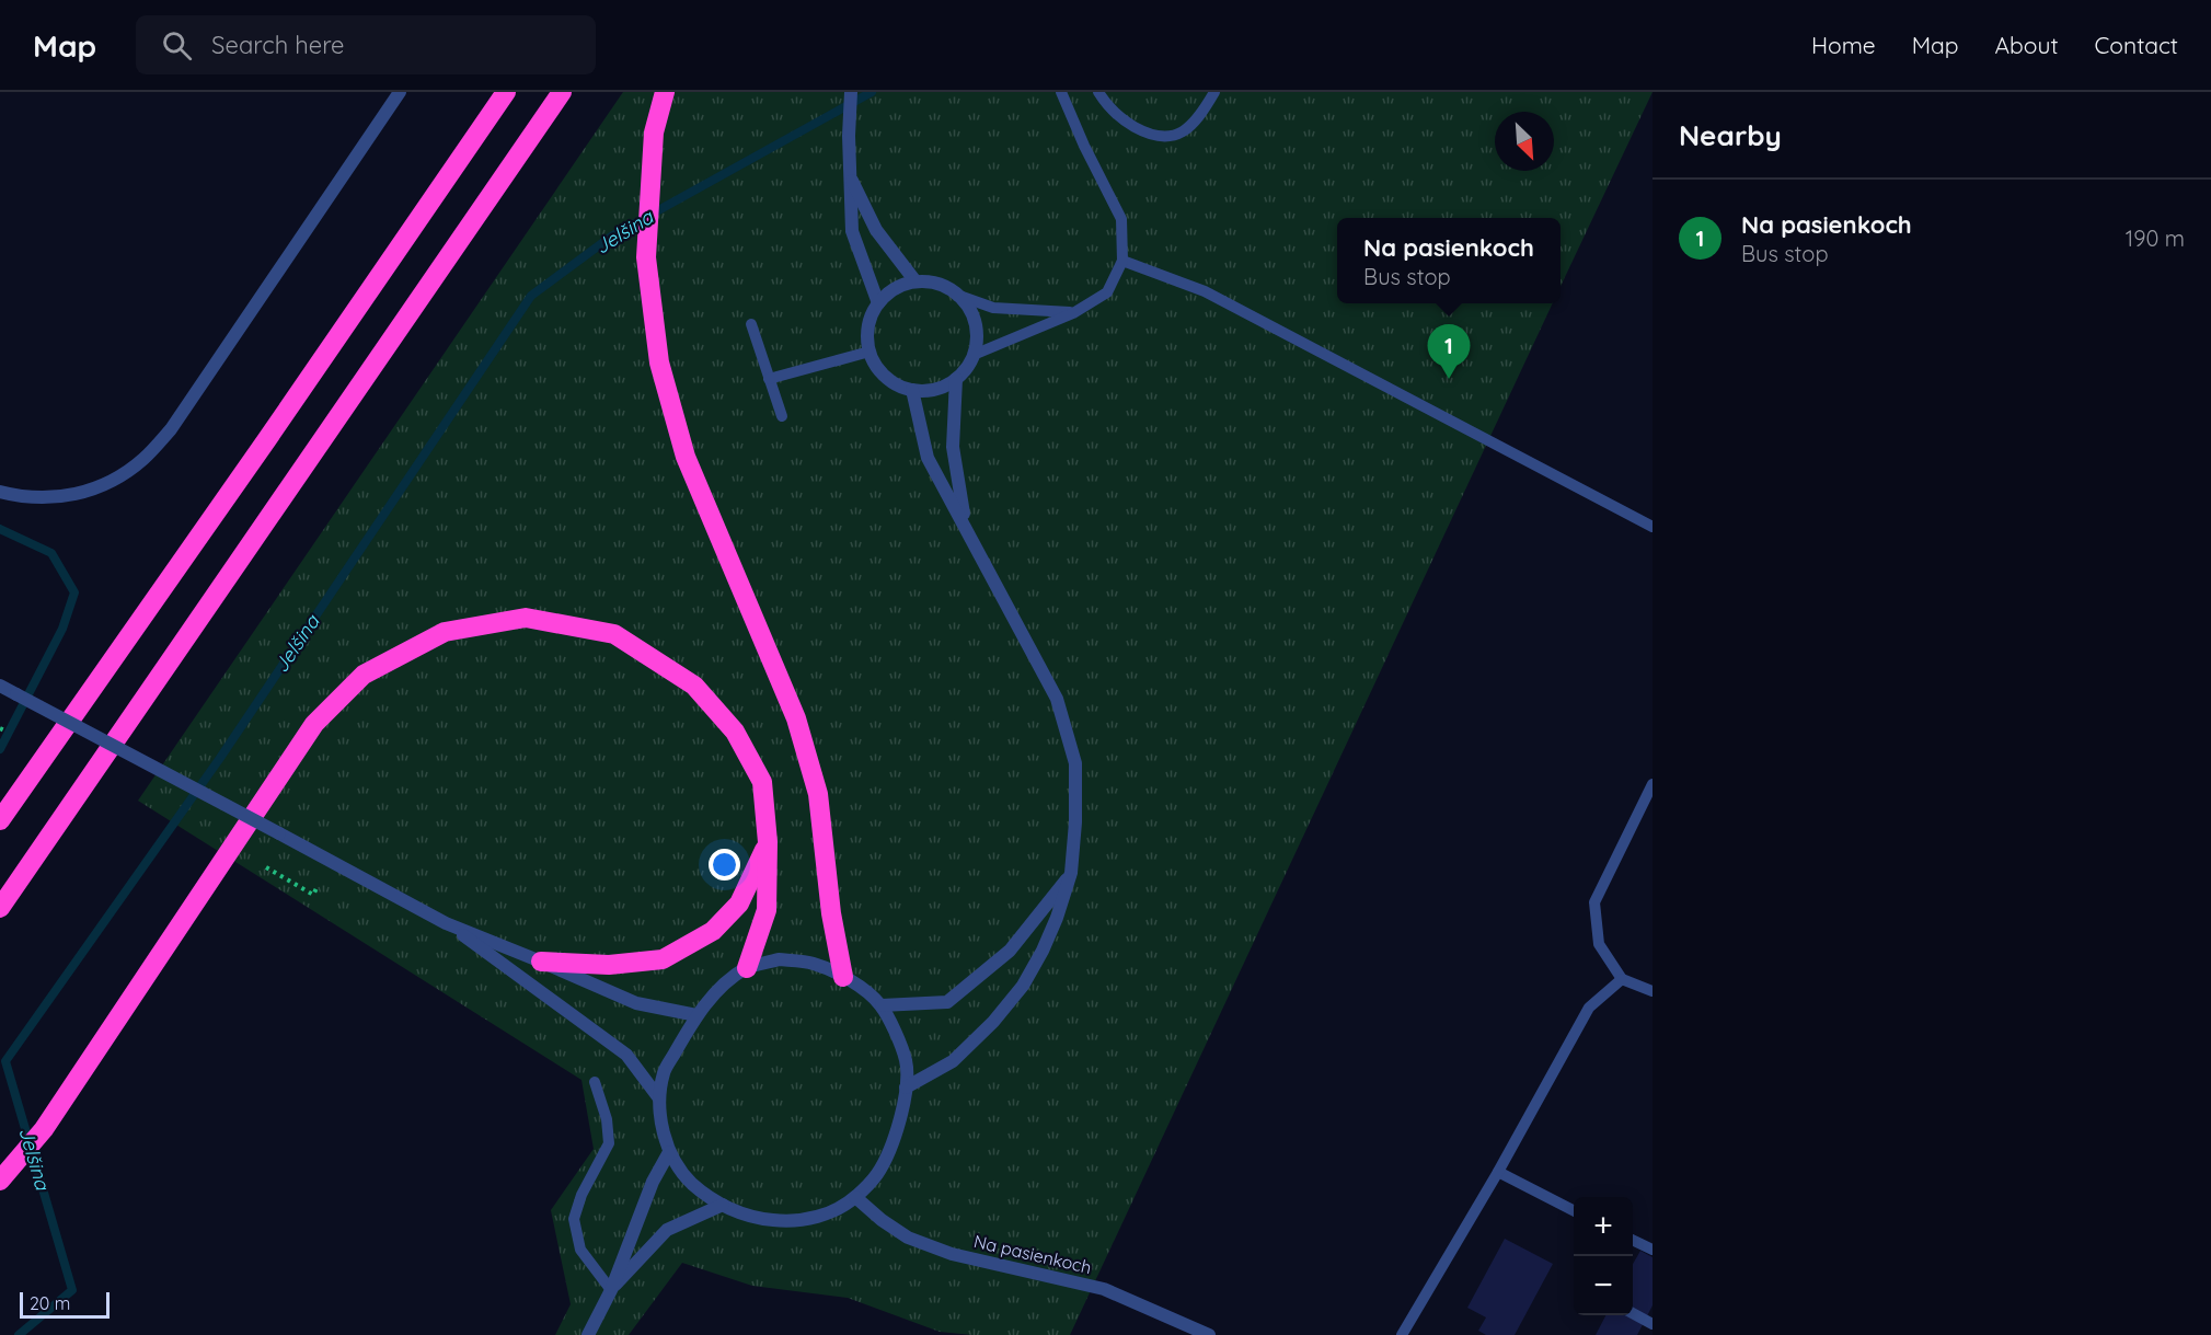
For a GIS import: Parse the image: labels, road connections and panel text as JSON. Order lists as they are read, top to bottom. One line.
{"streets":{"street":["Na pasienkoch"]},"water":["Jelšina"],"scale_bar":"20 m","north":"bottom right","page":{"header":"Map","search":"Search here","nav":["Home","Map","About","Contact"],"heading":"Nearby","list":[{"mark":"1","name":"Na pasienkoch","note":"Bus stop","value":"190 m"}],"popup":["Na pasienkoch","Bus stop"],"pins":"1","map_buttons":["+","−"],"scale":"20 m"}}
